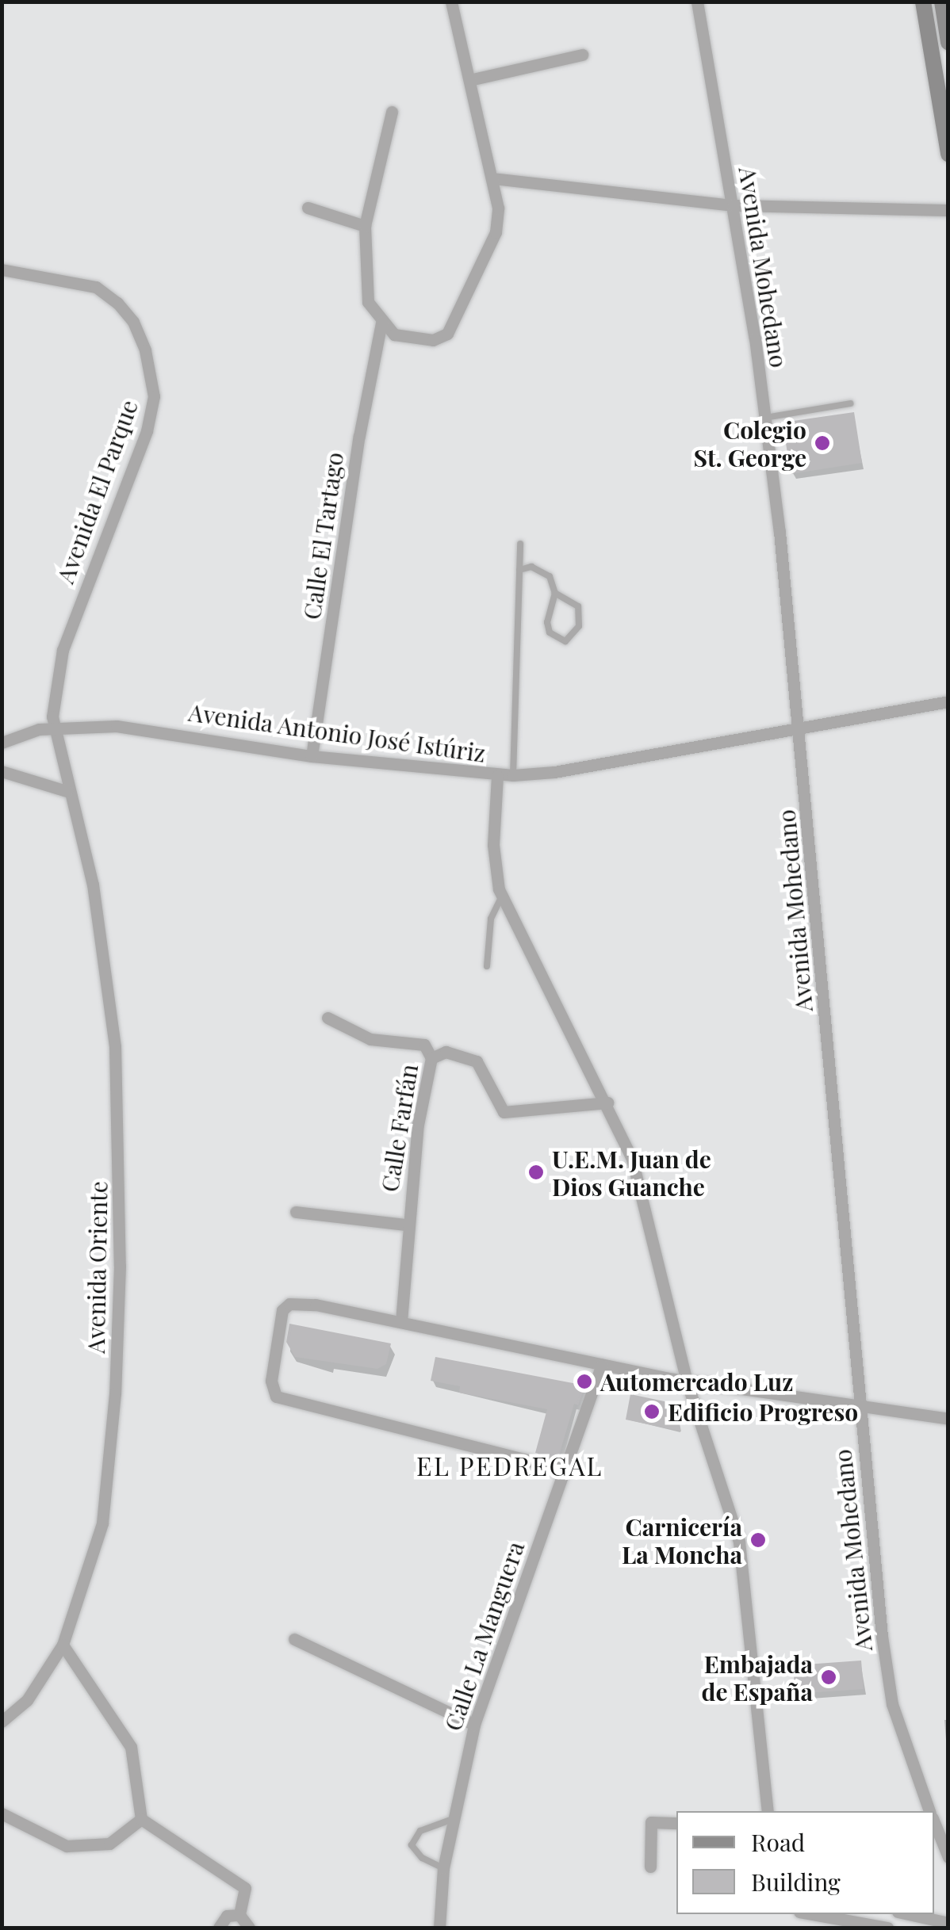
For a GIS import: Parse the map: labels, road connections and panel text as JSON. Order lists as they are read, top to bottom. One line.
{"streets":{"street":["Avenida Mohedano","Avenida El Parque","Calle El Tartago","Avenida Antonio José Istúriz","Calle Farfán","Avenida Oriente","Calle La Manguera"]},"crossings":[["Avenida Mohedano","Avenida Antonio José Istúriz"],["Avenida El Parque","Avenida Antonio José Istúriz"],["Avenida El Parque","Avenida Oriente"],["Calle El Tartago","Avenida Antonio José Istúriz"],["Avenida Antonio José Istúriz","Avenida Oriente"]],"districts":["EL PEDREGAL"],"places":["Colegio St. George","U.E.M. Juan de Dios Guanche","Automercado Luz","Edificio Progreso","Carnicería La Moncha","Embajada de España"],"legend":["Road","Building"]}
